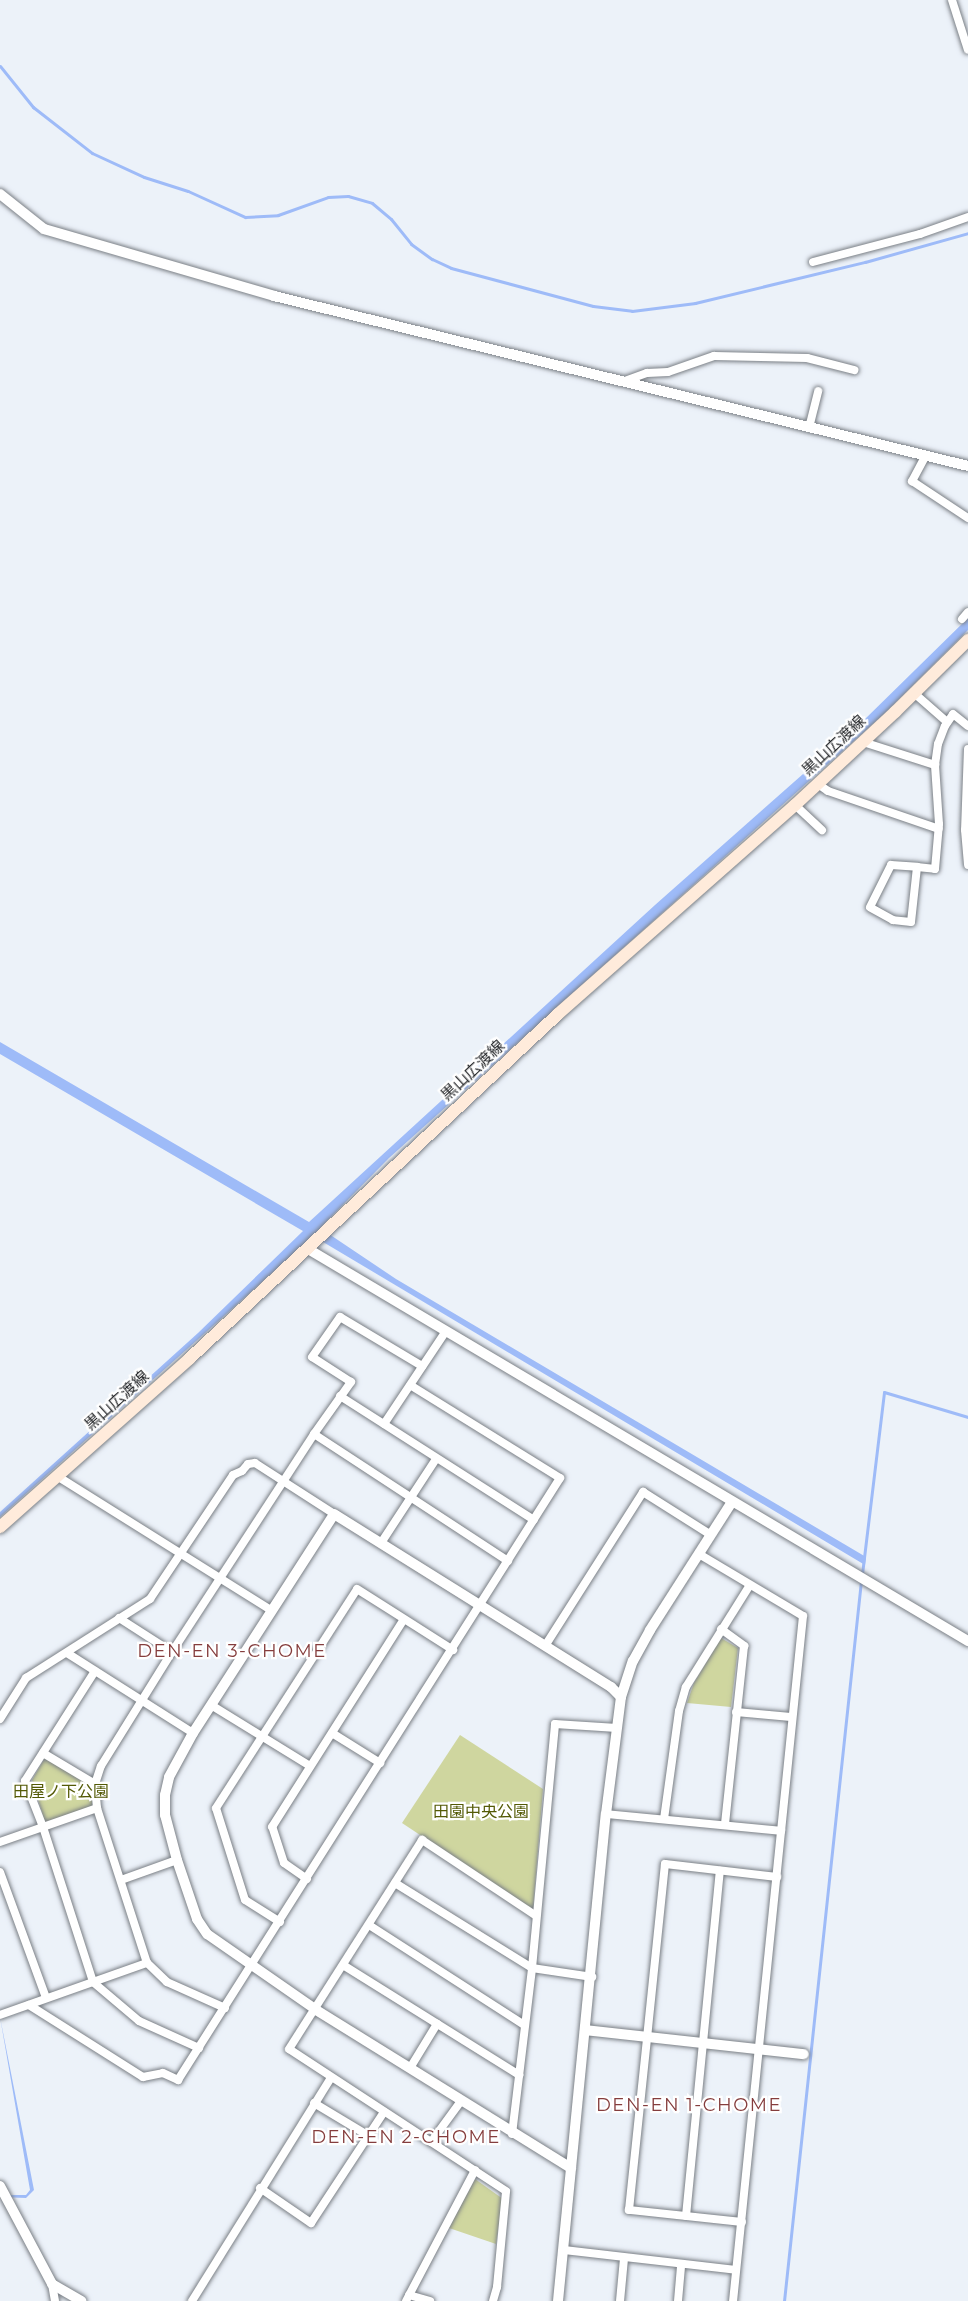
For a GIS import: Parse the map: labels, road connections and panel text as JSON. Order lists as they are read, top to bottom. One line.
{"streets":{"main road":["黒山広渡線"]},"districts":["DEN-EN 3-CHOME","DEN-EN 1-CHOME","DEN-EN 2-CHOME"],"parks":["田屋ノ下公園","田園中央公園"]}
